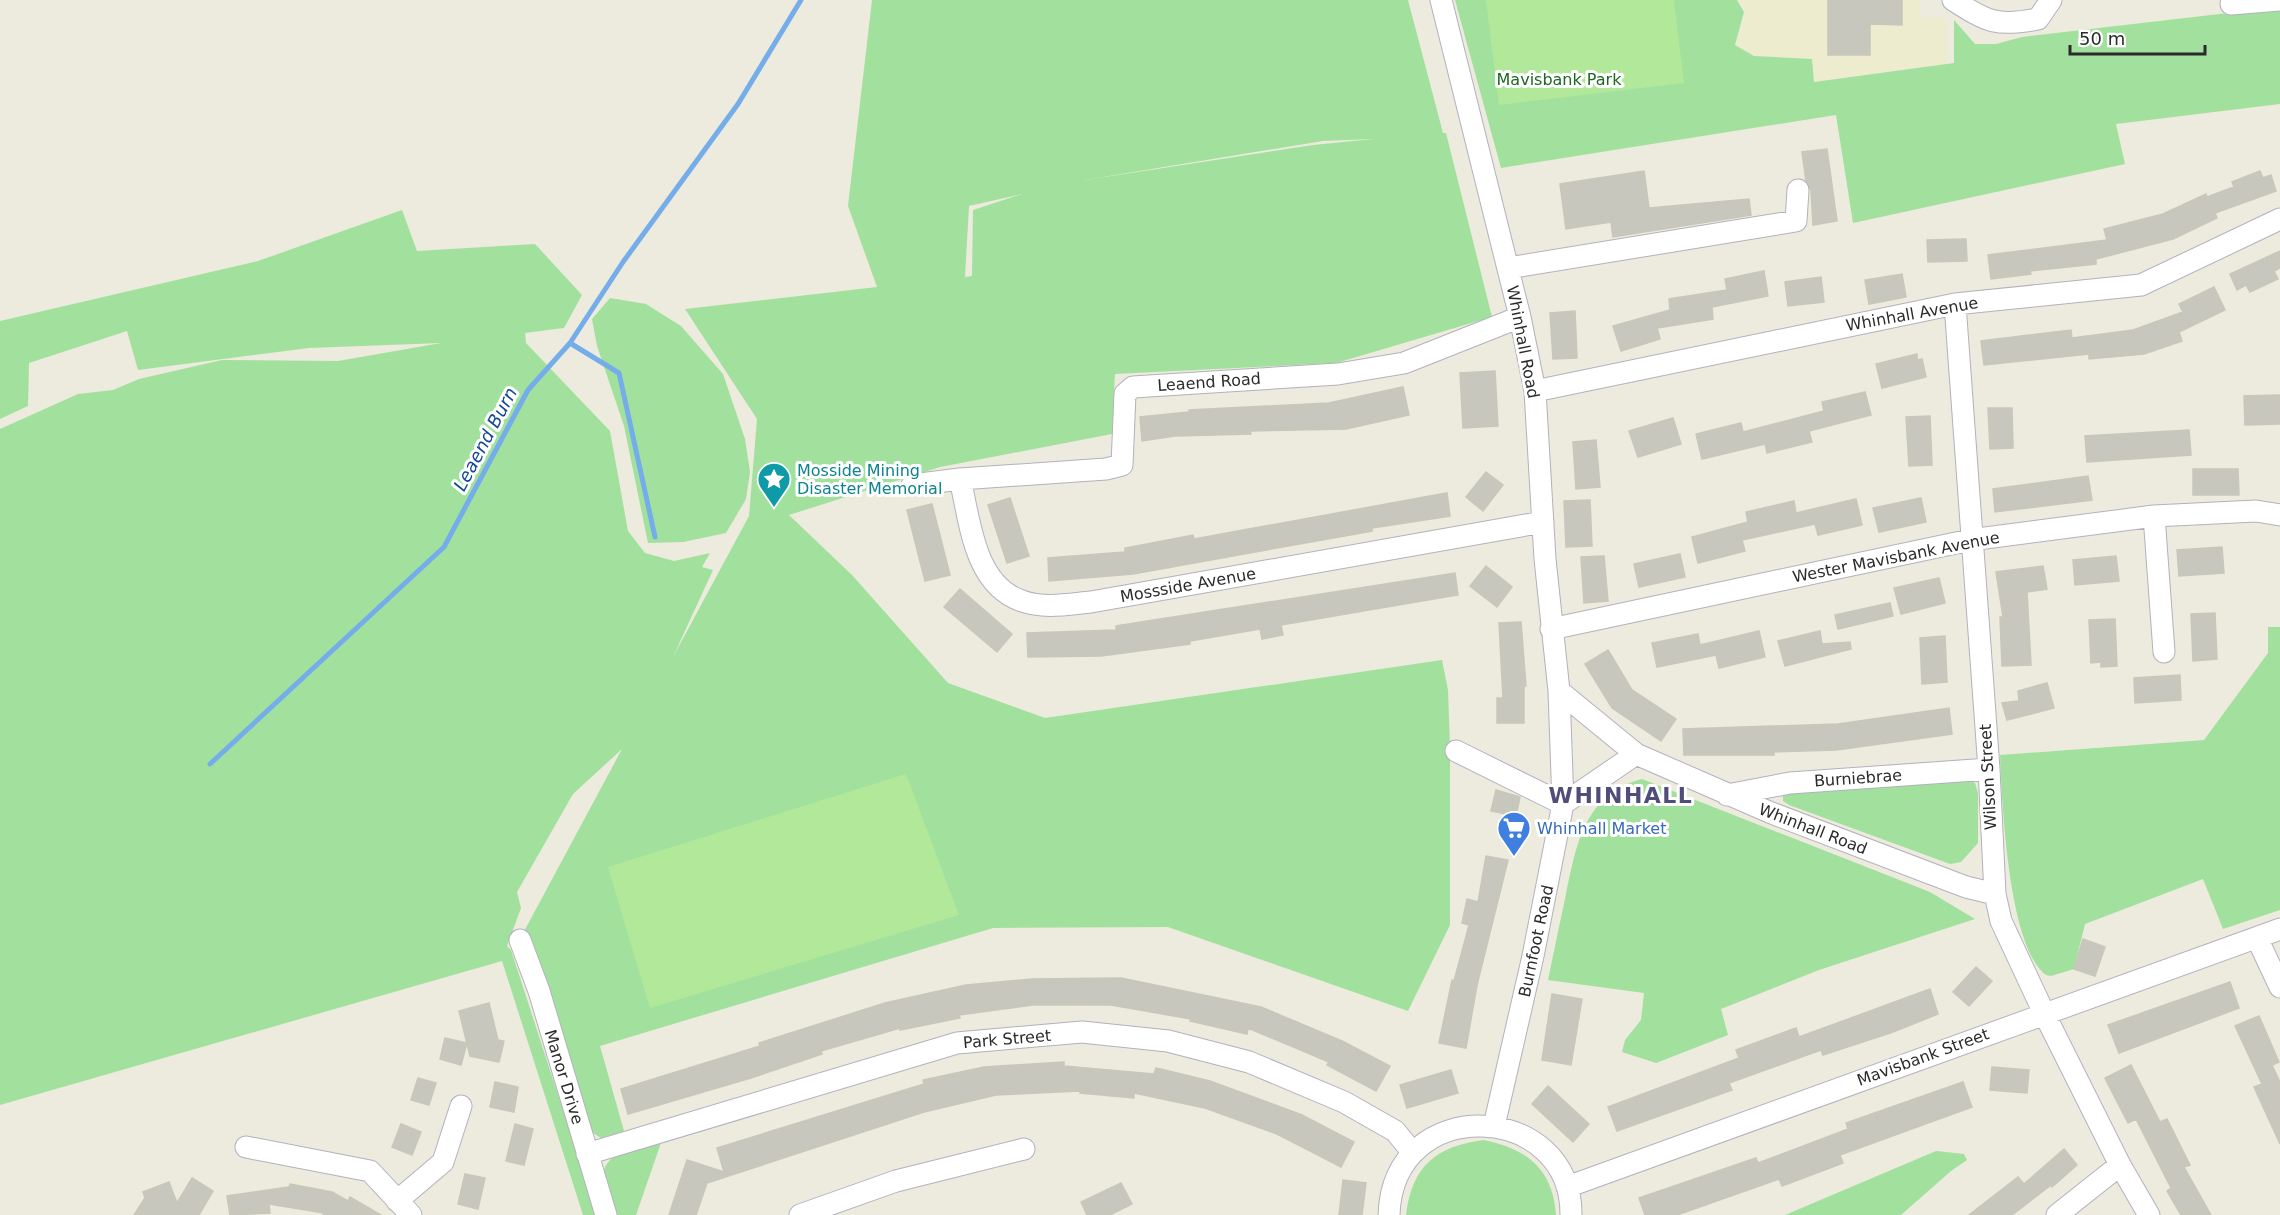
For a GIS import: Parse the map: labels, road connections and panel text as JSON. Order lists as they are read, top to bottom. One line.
{"streets":{"street":["Whinhall Avenue","Whinhall Road","Leaend Road","Wester Mavisbank Avenue","Mossside Avenue","Wilson Street","Burniebrae","Burnfoot Road","Park Street","Mavisbank Street","Manor Drive"]},"crossings":[["Whinhall Avenue","Whinhall Road"],["Whinhall Avenue","Wilson Street"],["Whinhall Road","Leaend Road"],["Whinhall Road","Wester Mavisbank Avenue"],["Whinhall Road","Mossside Avenue"],["Whinhall Road","Wilson Street"],["Whinhall Road","Burniebrae"],["Whinhall Road","Burnfoot Road"],["Leaend Road","Mossside Avenue"],["Wester Mavisbank Avenue","Wilson Street"],["Wilson Street","Burniebrae"],["Wilson Street","Mavisbank Street"],["Park Street","Manor Drive"]],"districts":["WHINHALL"],"water":["Leaend Burn"],"parks":["Mavisbank Park"],"places":{"place":["Mosside Mining Disaster Memorial"],"supermarket":["Whinhall Market"]},"scale_bar":"50 m"}
